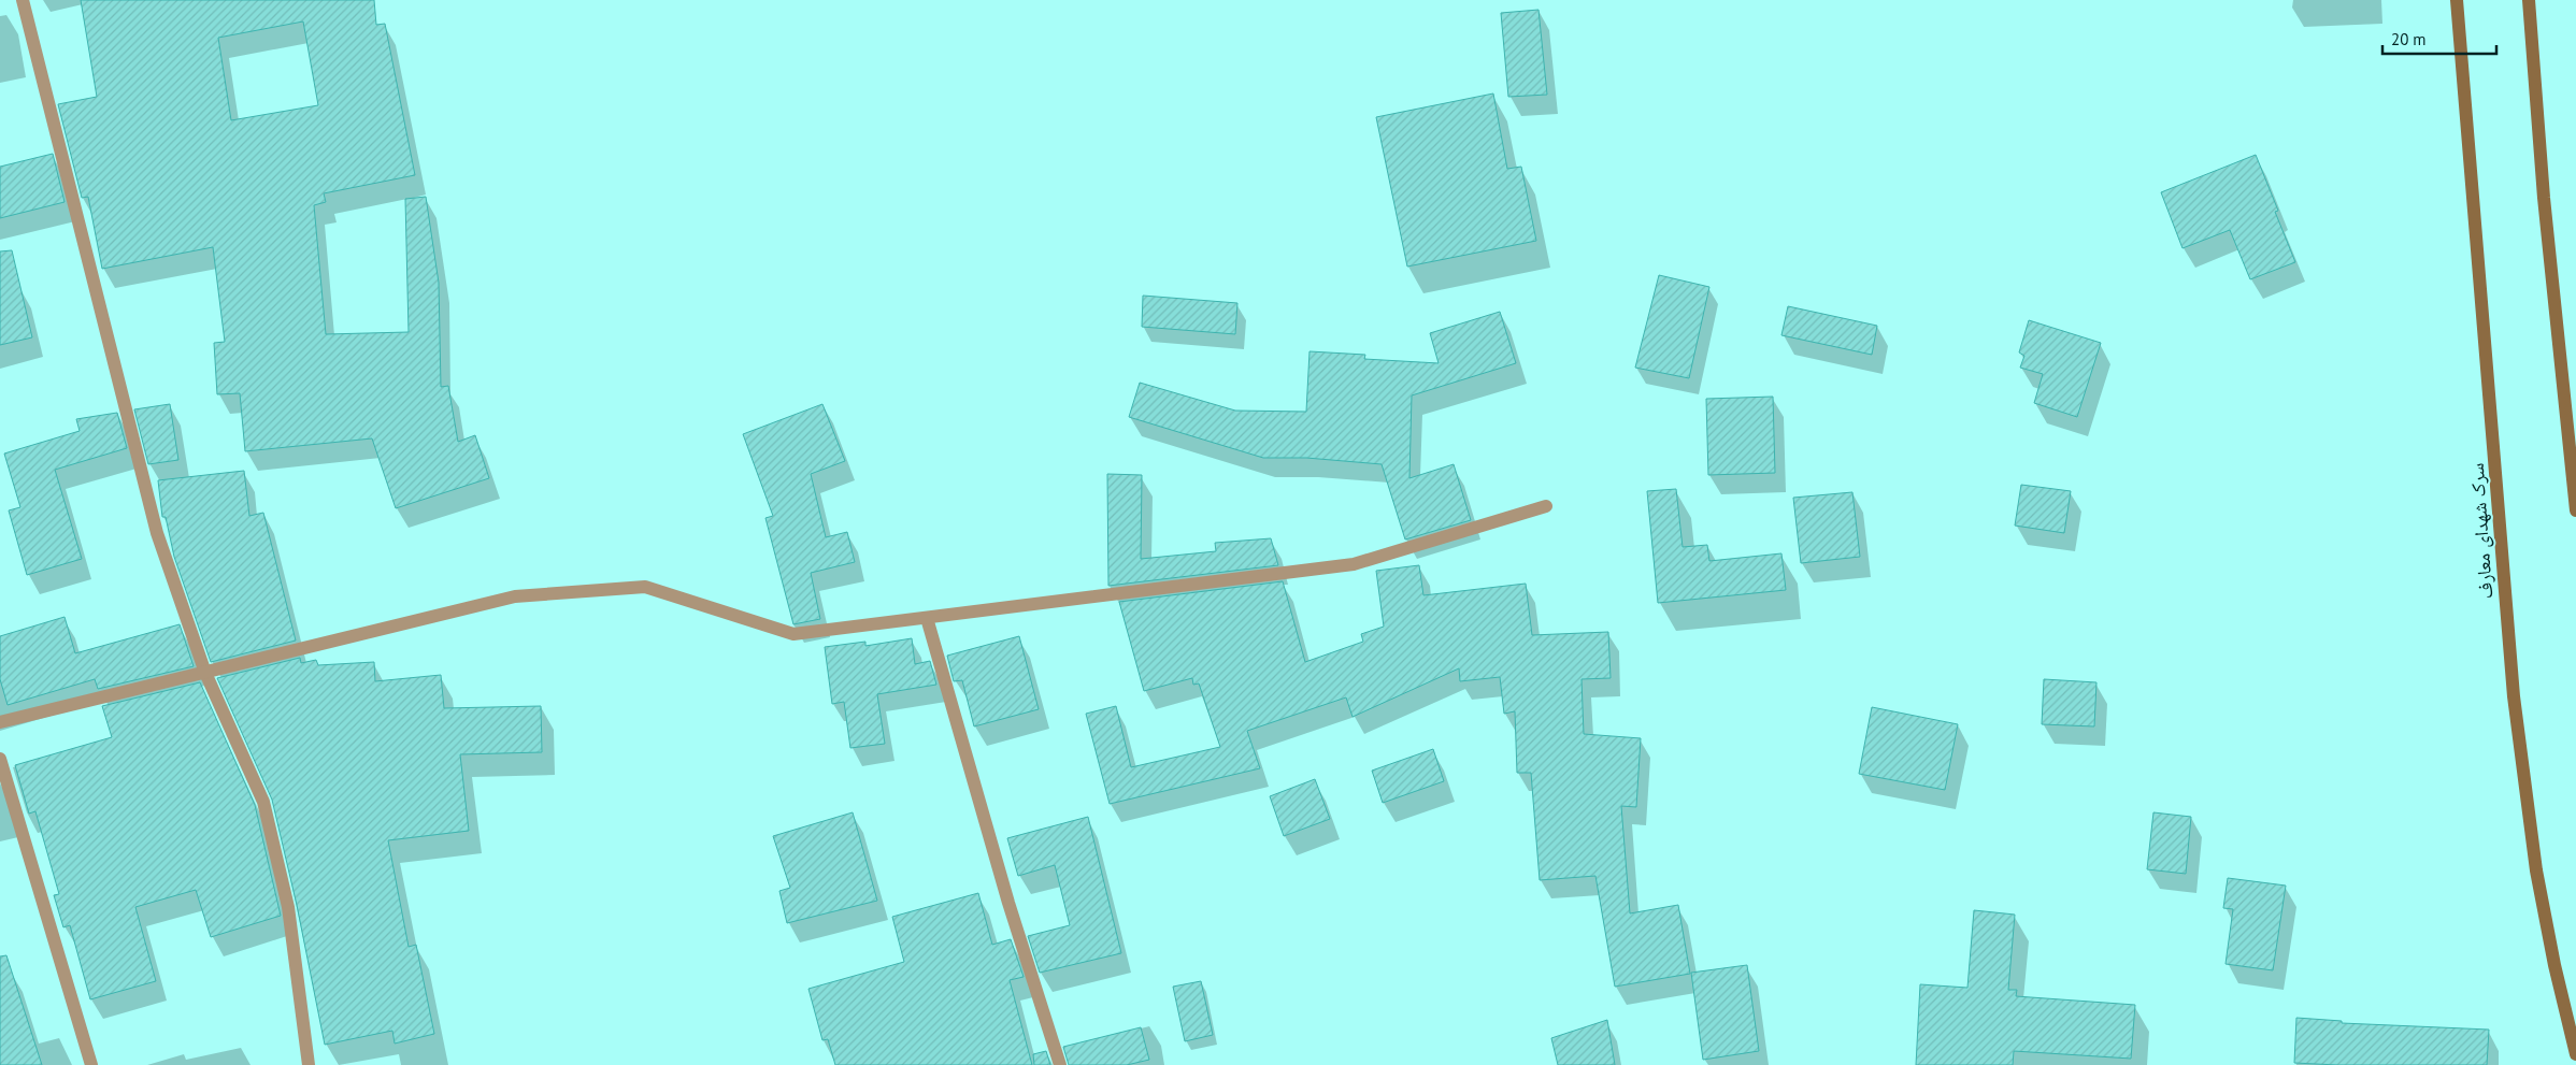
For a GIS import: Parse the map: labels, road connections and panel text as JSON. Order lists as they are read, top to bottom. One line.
{"streets":{"main road":["سرک شهدای معارف"]},"scale_bar":"20 m"}
